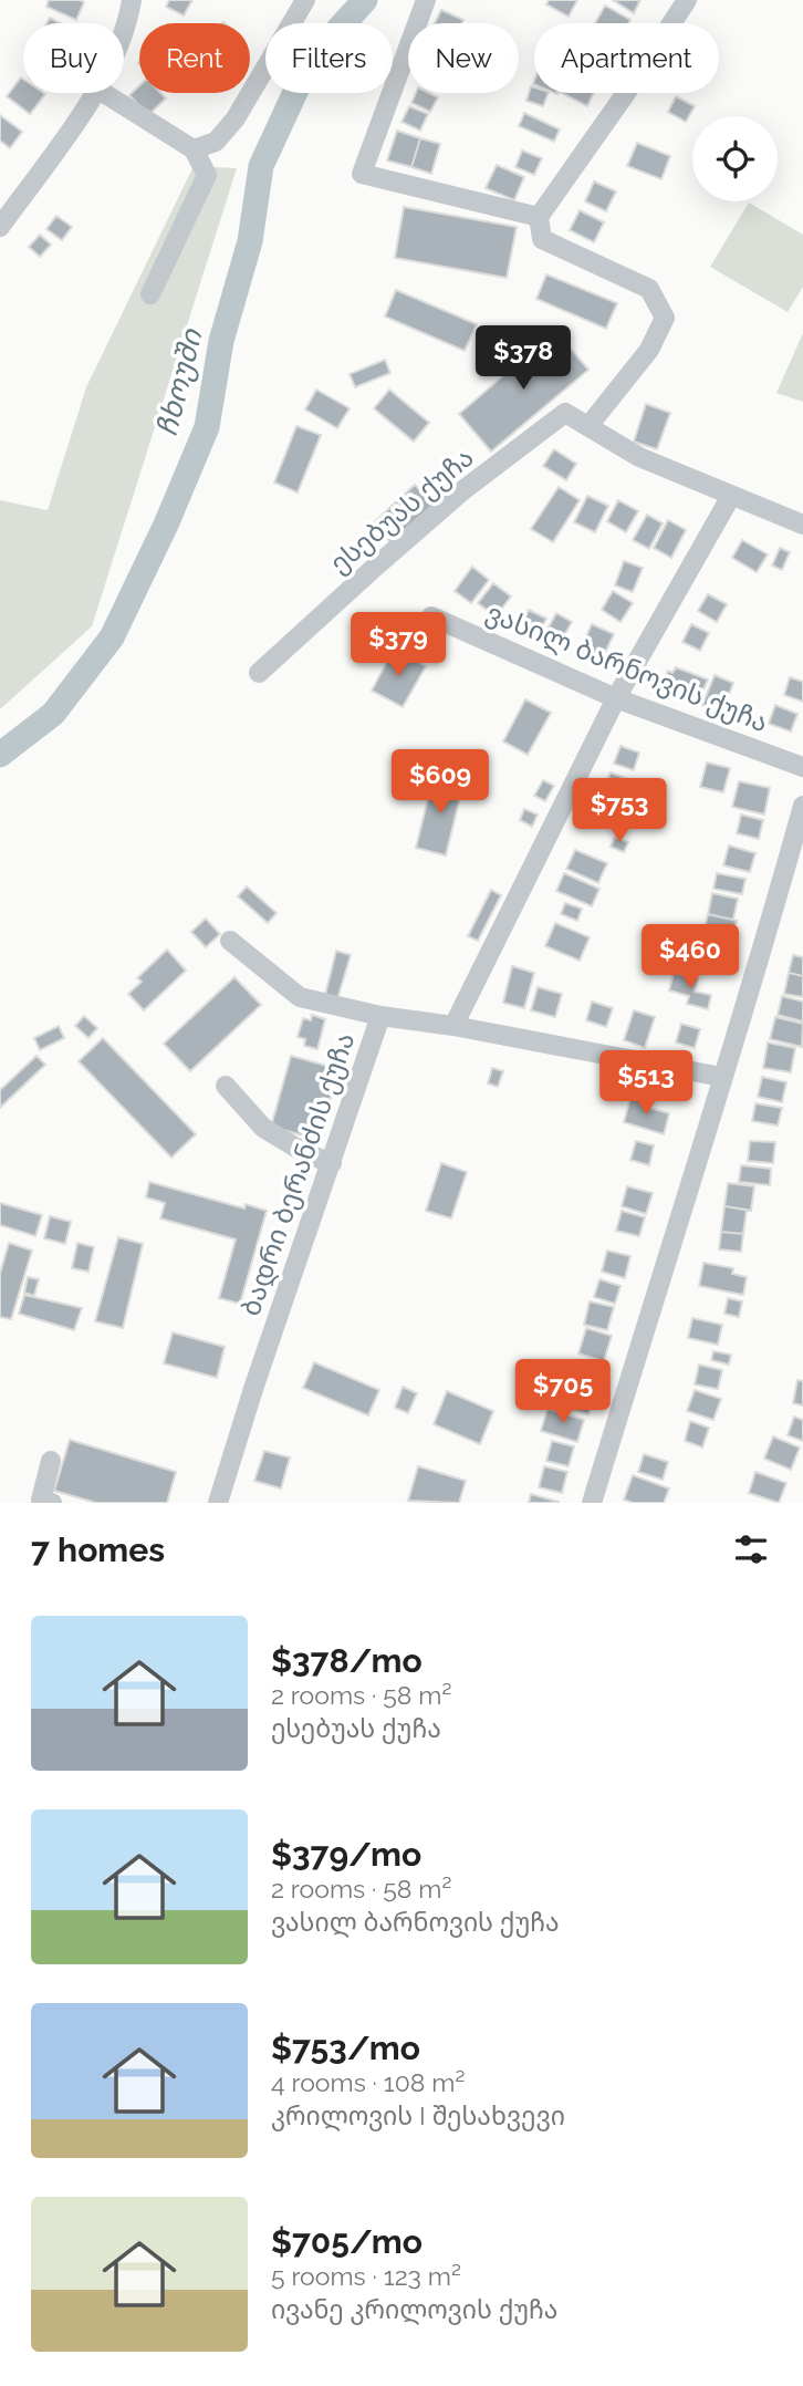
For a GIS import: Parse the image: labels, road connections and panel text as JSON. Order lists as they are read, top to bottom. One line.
{"streets":{"street":["ესებუას ქუჩა","ვასილ ბარნოვის ქუჩა","ბადრი ბერანძის ქუჩა"]},"water":["ჩხოუში"],"page":{"chip":["Buy","Rent","Filters","New","Apartment"],"price":["$378","$379","$609","$753","$460","$513","$705"],"heading":"7 homes","list":[{"name":"$378/mo","note":"2 rooms · 58 m² · ესებუას ქუჩა"},{"name":"$379/mo","note":"2 rooms · 58 m² · ვასილ ბარნოვის ქუჩა"},{"name":"$753/mo","note":"4 rooms · 108 m² · კრილოვის I შესახვევი"},{"name":"$705/mo","note":"5 rooms · 123 m² · ივანე კრილოვის ქუჩა"}]}}
